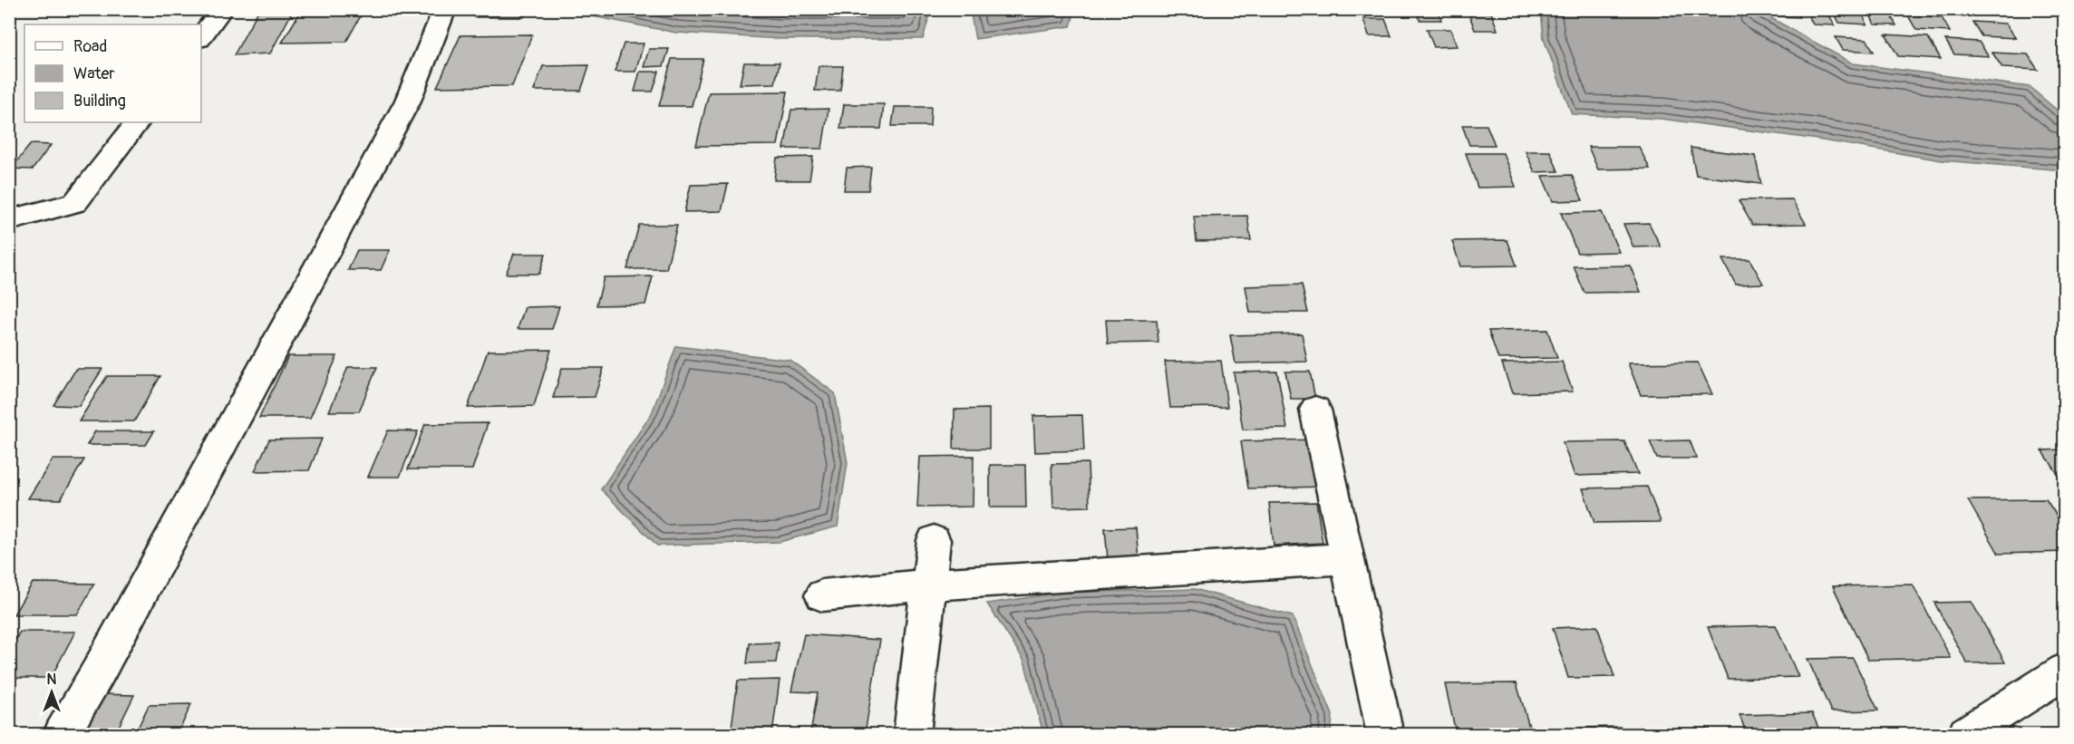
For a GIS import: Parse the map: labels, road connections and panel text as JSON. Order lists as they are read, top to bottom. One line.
{"legend":["Road","Water","Building"],"north":"top"}
